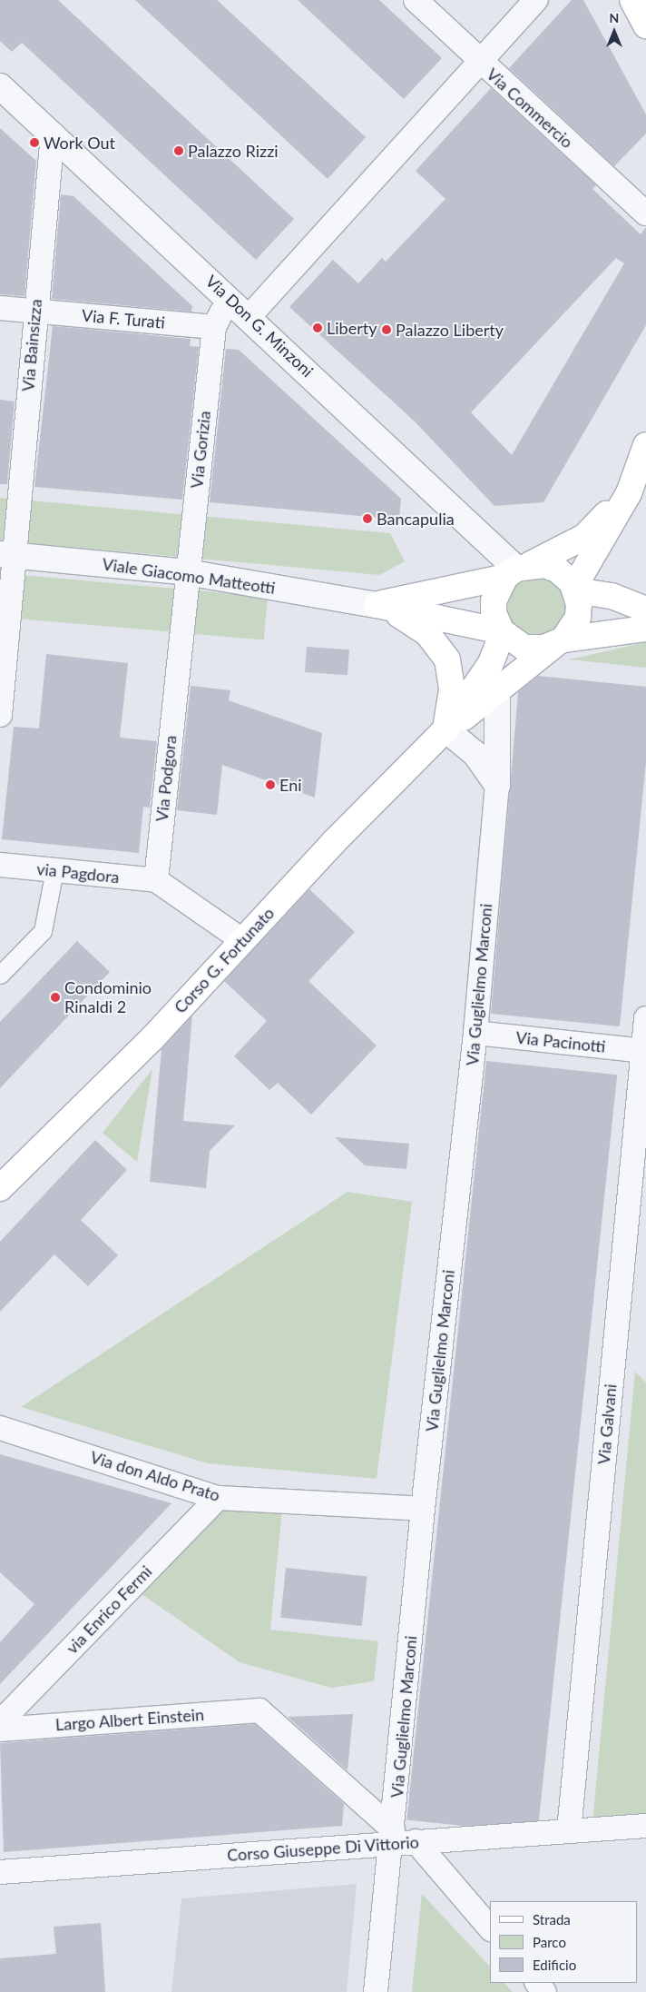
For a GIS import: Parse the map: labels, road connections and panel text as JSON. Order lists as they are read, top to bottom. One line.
{"streets":{"main road":["Corso G. Fortunato"],"street":["Via Commercio","Via F. Turati","Via Don G. Minzoni","Via Bainsizza","Via Gorizia","Viale Giacomo Matteotti","Via Podgora","via Pagdora","Via Guglielmo Marconi","Via Pacinotti","Via Galvani","Via don Aldo Prato","via Enrico Fermi","Largo Albert Einstein","Corso Giuseppe Di Vittorio"]},"crossings":[["Via F. Turati","Via Bainsizza"],["Via F. Turati","Via Gorizia"],["Via Don G. Minzoni","Via Bainsizza"],["Via Bainsizza","Viale Giacomo Matteotti"],["Via Gorizia","Viale Giacomo Matteotti"],["Via Gorizia","Via Podgora"],["Viale Giacomo Matteotti","Via Podgora"],["Via Podgora","via Pagdora"],["Via Guglielmo Marconi","Via Pacinotti"],["Via Guglielmo Marconi","Via don Aldo Prato"],["Via Guglielmo Marconi","Largo Albert Einstein"],["Via Guglielmo Marconi","Corso Giuseppe Di Vittorio"],["Via Pacinotti","Via Galvani"],["Via Galvani","Corso Giuseppe Di Vittorio"],["Via don Aldo Prato","via Enrico Fermi"],["Largo Albert Einstein","Corso Giuseppe Di Vittorio"]],"places":["Work Out","Palazzo Rizzi","Liberty","Palazzo Liberty","Bancapulia","Eni","Condominio Rinaldi 2"],"legend":["Strada","Parco","Edificio"],"north":"top"}
